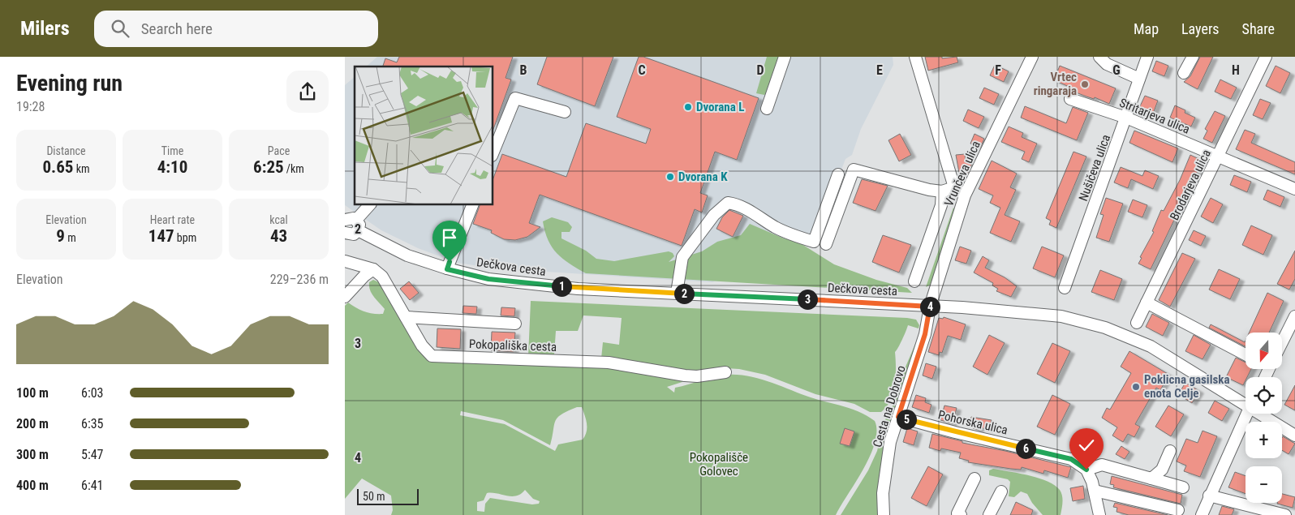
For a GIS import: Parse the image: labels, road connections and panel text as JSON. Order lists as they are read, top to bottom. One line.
{"streets":{"street":["Stritarjeva ulica","Nušičeva ulica","Vrunčeva ulica","Brodarjeva ulica","Dečkova cesta","Pokopališka cesta","Cesta na Dobrovo","Pohorska ulica"]},"crossings":[["Stritarjeva ulica","Nušičeva ulica"],["Stritarjeva ulica","Brodarjeva ulica"],["Vrunčeva ulica","Dečkova cesta"],["Vrunčeva ulica","Cesta na Dobrovo"],["Dečkova cesta","Cesta na Dobrovo"],["Cesta na Dobrovo","Pohorska ulica"]],"parks":["Pokopališče Golovec"],"places":["Vrtec ringaraja","Dvorana L","Dvorana K","Poklicna gasilska enota Celje"],"scale_bar":"50 m","north":"bottom","page":{"header":"Milers","search":"Search here","nav":["Map","Layers","Share"],"heading":["Evening run","19:28"],"stats":[["Distance","0.65 km"],["Time","4:10"],["Pace","6:25 /km"],["Elevation","9 m"],["Heart rate","147 bpm"],["kcal","43"]],"chart":["Elevation","229–236 m"],"pins":["1","2","3","4","5","6"],"map_buttons":["+","−"],"list":[{"name":"100 m","note":"6:03"},{"name":"200 m","note":"6:35"},{"name":"300 m","note":"5:47"},{"name":"400 m","note":"6:41"}],"scale":"50 m"},"grid":{"columns":["B","C","D","E","F","G","H"],"rows":["2","3","4"]}}
